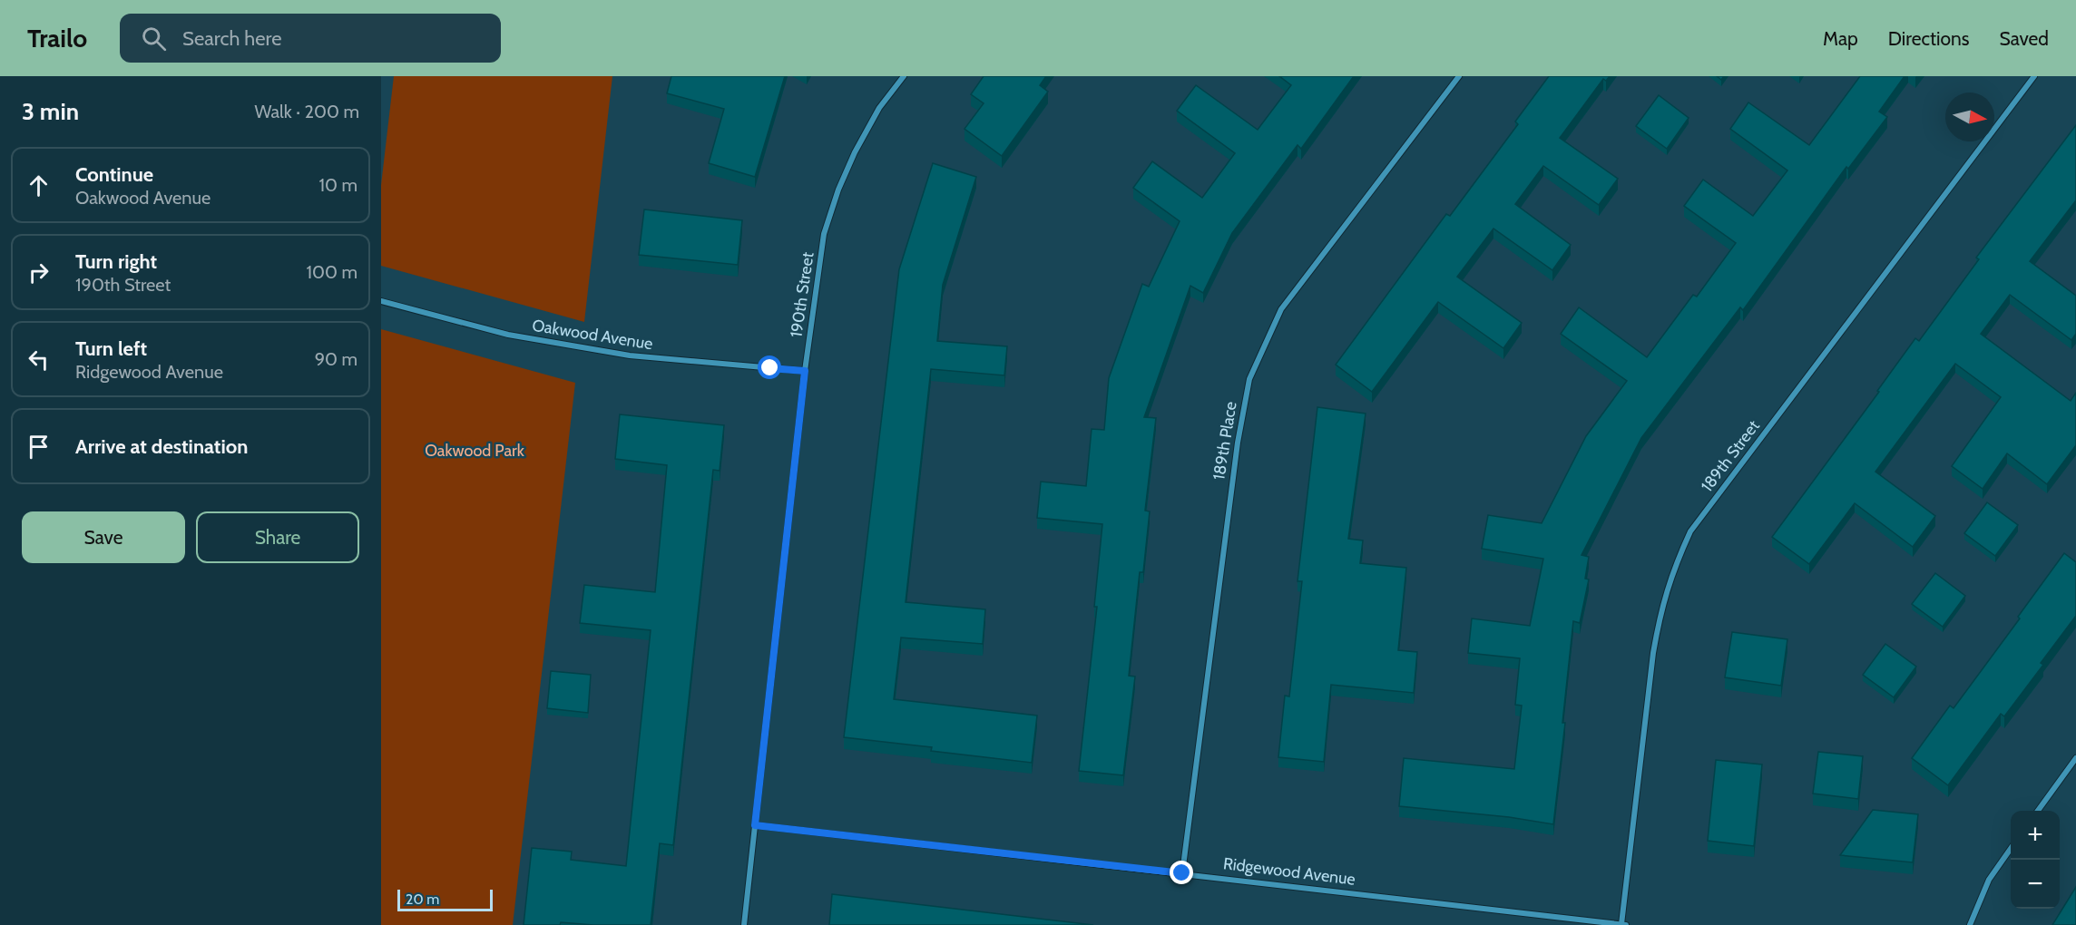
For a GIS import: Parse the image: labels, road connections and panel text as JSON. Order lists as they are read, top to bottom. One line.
{"streets":{"street":["190th Street","Oakwood Avenue","189th Place","189th Street","Ridgewood Avenue"]},"crossings":[["190th Street","Oakwood Avenue"],["190th Street","Ridgewood Avenue"],["189th Place","Ridgewood Avenue"],["189th Street","Ridgewood Avenue"]],"parks":["Oakwood Park"],"scale_bar":"20 m","north":"right","page":{"header":"Trailo","search":"Search here","nav":["Map","Directions","Saved"],"heading":["3 min","Walk · 200 m"],"list":[["Continue","Oakwood Avenue","10 m"],["Turn right","190th Street","100 m"],["Turn left","Ridgewood Avenue","90 m"],"Arrive at destination"],"buttons":["Save","Share"],"map_buttons":["+","−"],"scale":"20 m"}}
